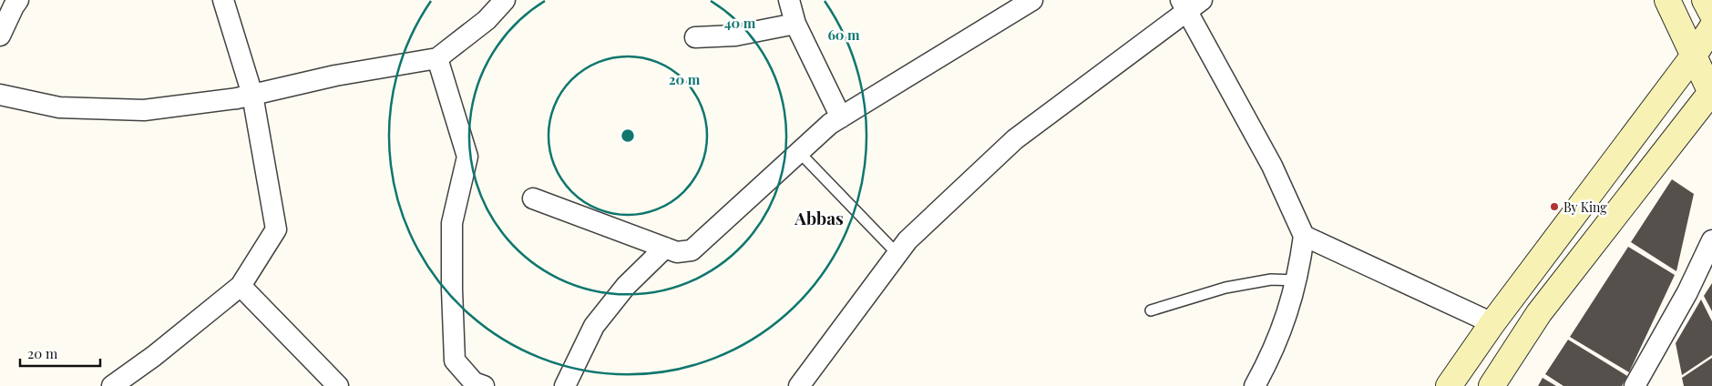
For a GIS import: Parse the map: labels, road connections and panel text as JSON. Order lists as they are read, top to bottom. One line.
{"districts":["Abbas"],"places":["By King"],"scale_bar":"20 m","rings":["40 m","60 m","20 m"]}
